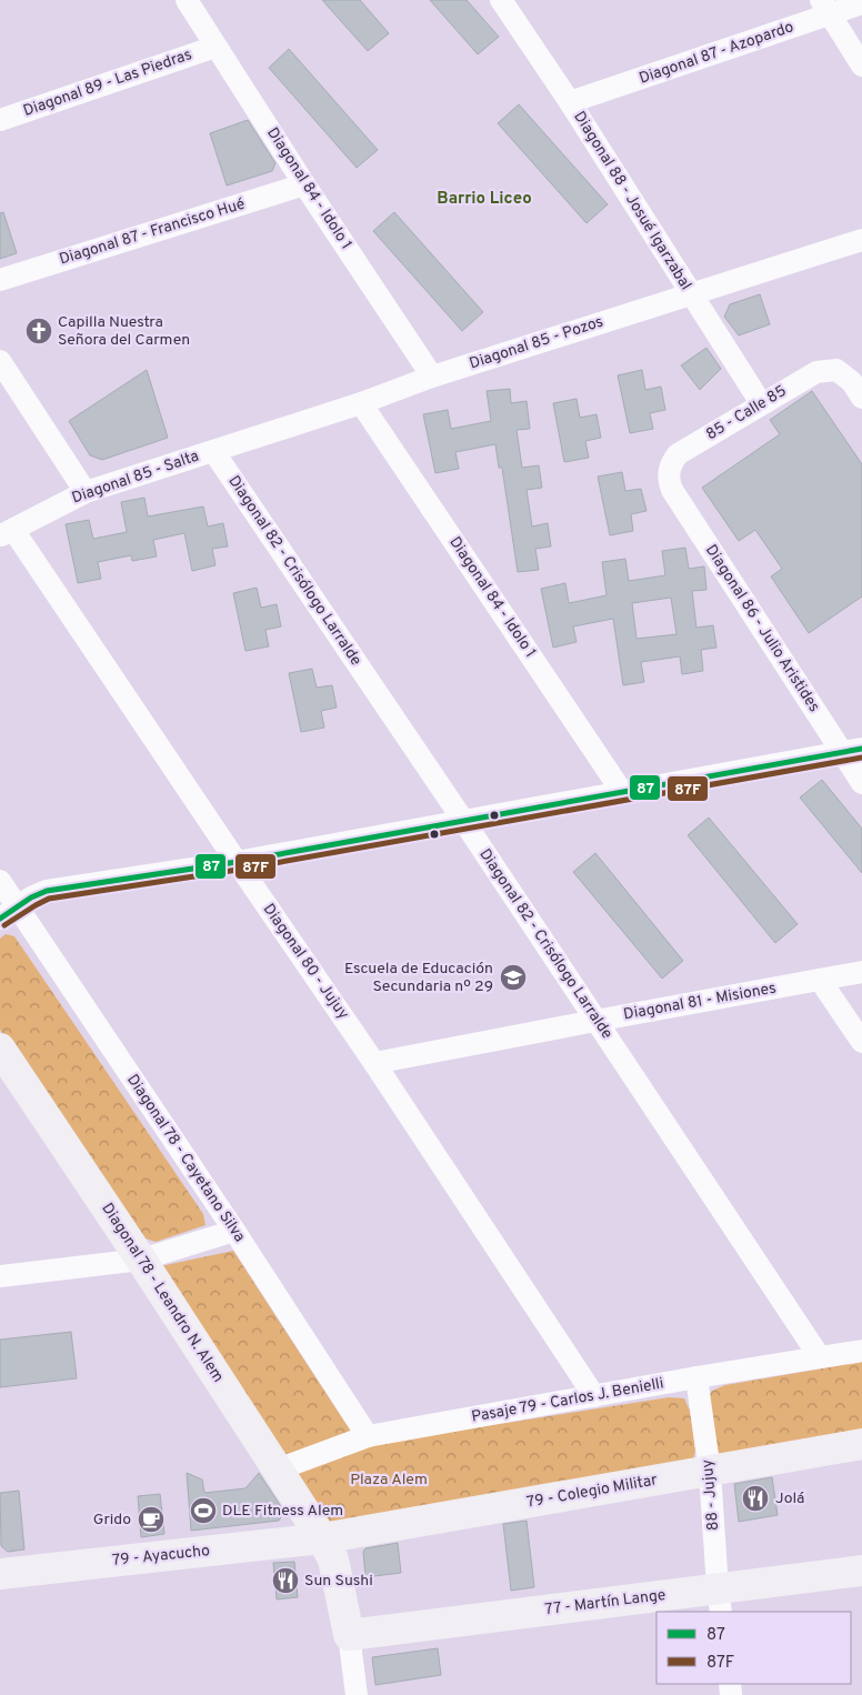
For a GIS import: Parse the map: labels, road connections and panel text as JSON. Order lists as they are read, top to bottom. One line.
{"streets":{"street":["Diagonal 87 - Azopardo","Diagonal 89 - Las Piedras","Diagonal 84 - Idolo 1","Diagonal 88 - Josué Igarzabal","Diagonal 87 - Francisco Hué","Diagonal 85 - Pozos","85 - Calle 85","Diagonal 85 - Salta","Diagonal 82 - Crisólogo Larralde","Diagonal 86 - Julio Aristides","Diagonal 80 - Jujuy","Diagonal 81 - Misiones","Diagonal 78 - Cayetano Silva","Diagonal 78 - Leandro N. Alem","Pasaje 79 - Carlos J. Benielli","79 - Colegio Militar","88 - Jujuy","79 - Ayacucho","77 - Martín Lange"]},"crossings":[["Diagonal 87 - Azopardo","Diagonal 88 - Josué Igarzabal"],["Diagonal 89 - Las Piedras","Diagonal 84 - Idolo 1"],["Diagonal 84 - Idolo 1","Diagonal 87 - Francisco Hué"],["Diagonal 84 - Idolo 1","Diagonal 85 - Pozos"],["Diagonal 88 - Josué Igarzabal","Diagonal 85 - Pozos"],["Diagonal 88 - Josué Igarzabal","85 - Calle 85"],["Diagonal 85 - Pozos","Diagonal 85 - Salta"],["Diagonal 85 - Pozos","Diagonal 82 - Crisólogo Larralde"],["85 - Calle 85","Diagonal 86 - Julio Aristides"],["Diagonal 85 - Salta","Diagonal 82 - Crisólogo Larralde"],["Diagonal 85 - Salta","Diagonal 80 - Jujuy"],["Diagonal 82 - Crisólogo Larralde","Diagonal 81 - Misiones"],["Diagonal 82 - Crisólogo Larralde","Pasaje 79 - Carlos J. Benielli"],["Diagonal 80 - Jujuy","Diagonal 81 - Misiones"],["Diagonal 80 - Jujuy","Pasaje 79 - Carlos J. Benielli"],["Diagonal 78 - Cayetano Silva","Pasaje 79 - Carlos J. Benielli"],["Diagonal 78 - Leandro N. Alem","Pasaje 79 - Carlos J. Benielli"],["Diagonal 78 - Leandro N. Alem","79 - Colegio Militar"],["Diagonal 78 - Leandro N. Alem","79 - Ayacucho"],["Diagonal 78 - Leandro N. Alem","77 - Martín Lange"],["Pasaje 79 - Carlos J. Benielli","88 - Jujuy"],["79 - Colegio Militar","88 - Jujuy"],["79 - Colegio Militar","79 - Ayacucho"],["88 - Jujuy","77 - Martín Lange"]],"districts":["Barrio Liceo"],"parks":["Plaza Alem"],"places":{"church":["Capilla Nuestra Señora del Carmen"],"school or university":["Escuela de Educación Secundaria nº 29"],"restaurant":["Jolá","Sun Sushi"],"sports":["DLE Fitness Alem"],"cafe":["Grido"]},"lines":["transit line 87","transit line 87F"],"legend":["87","87F"]}
